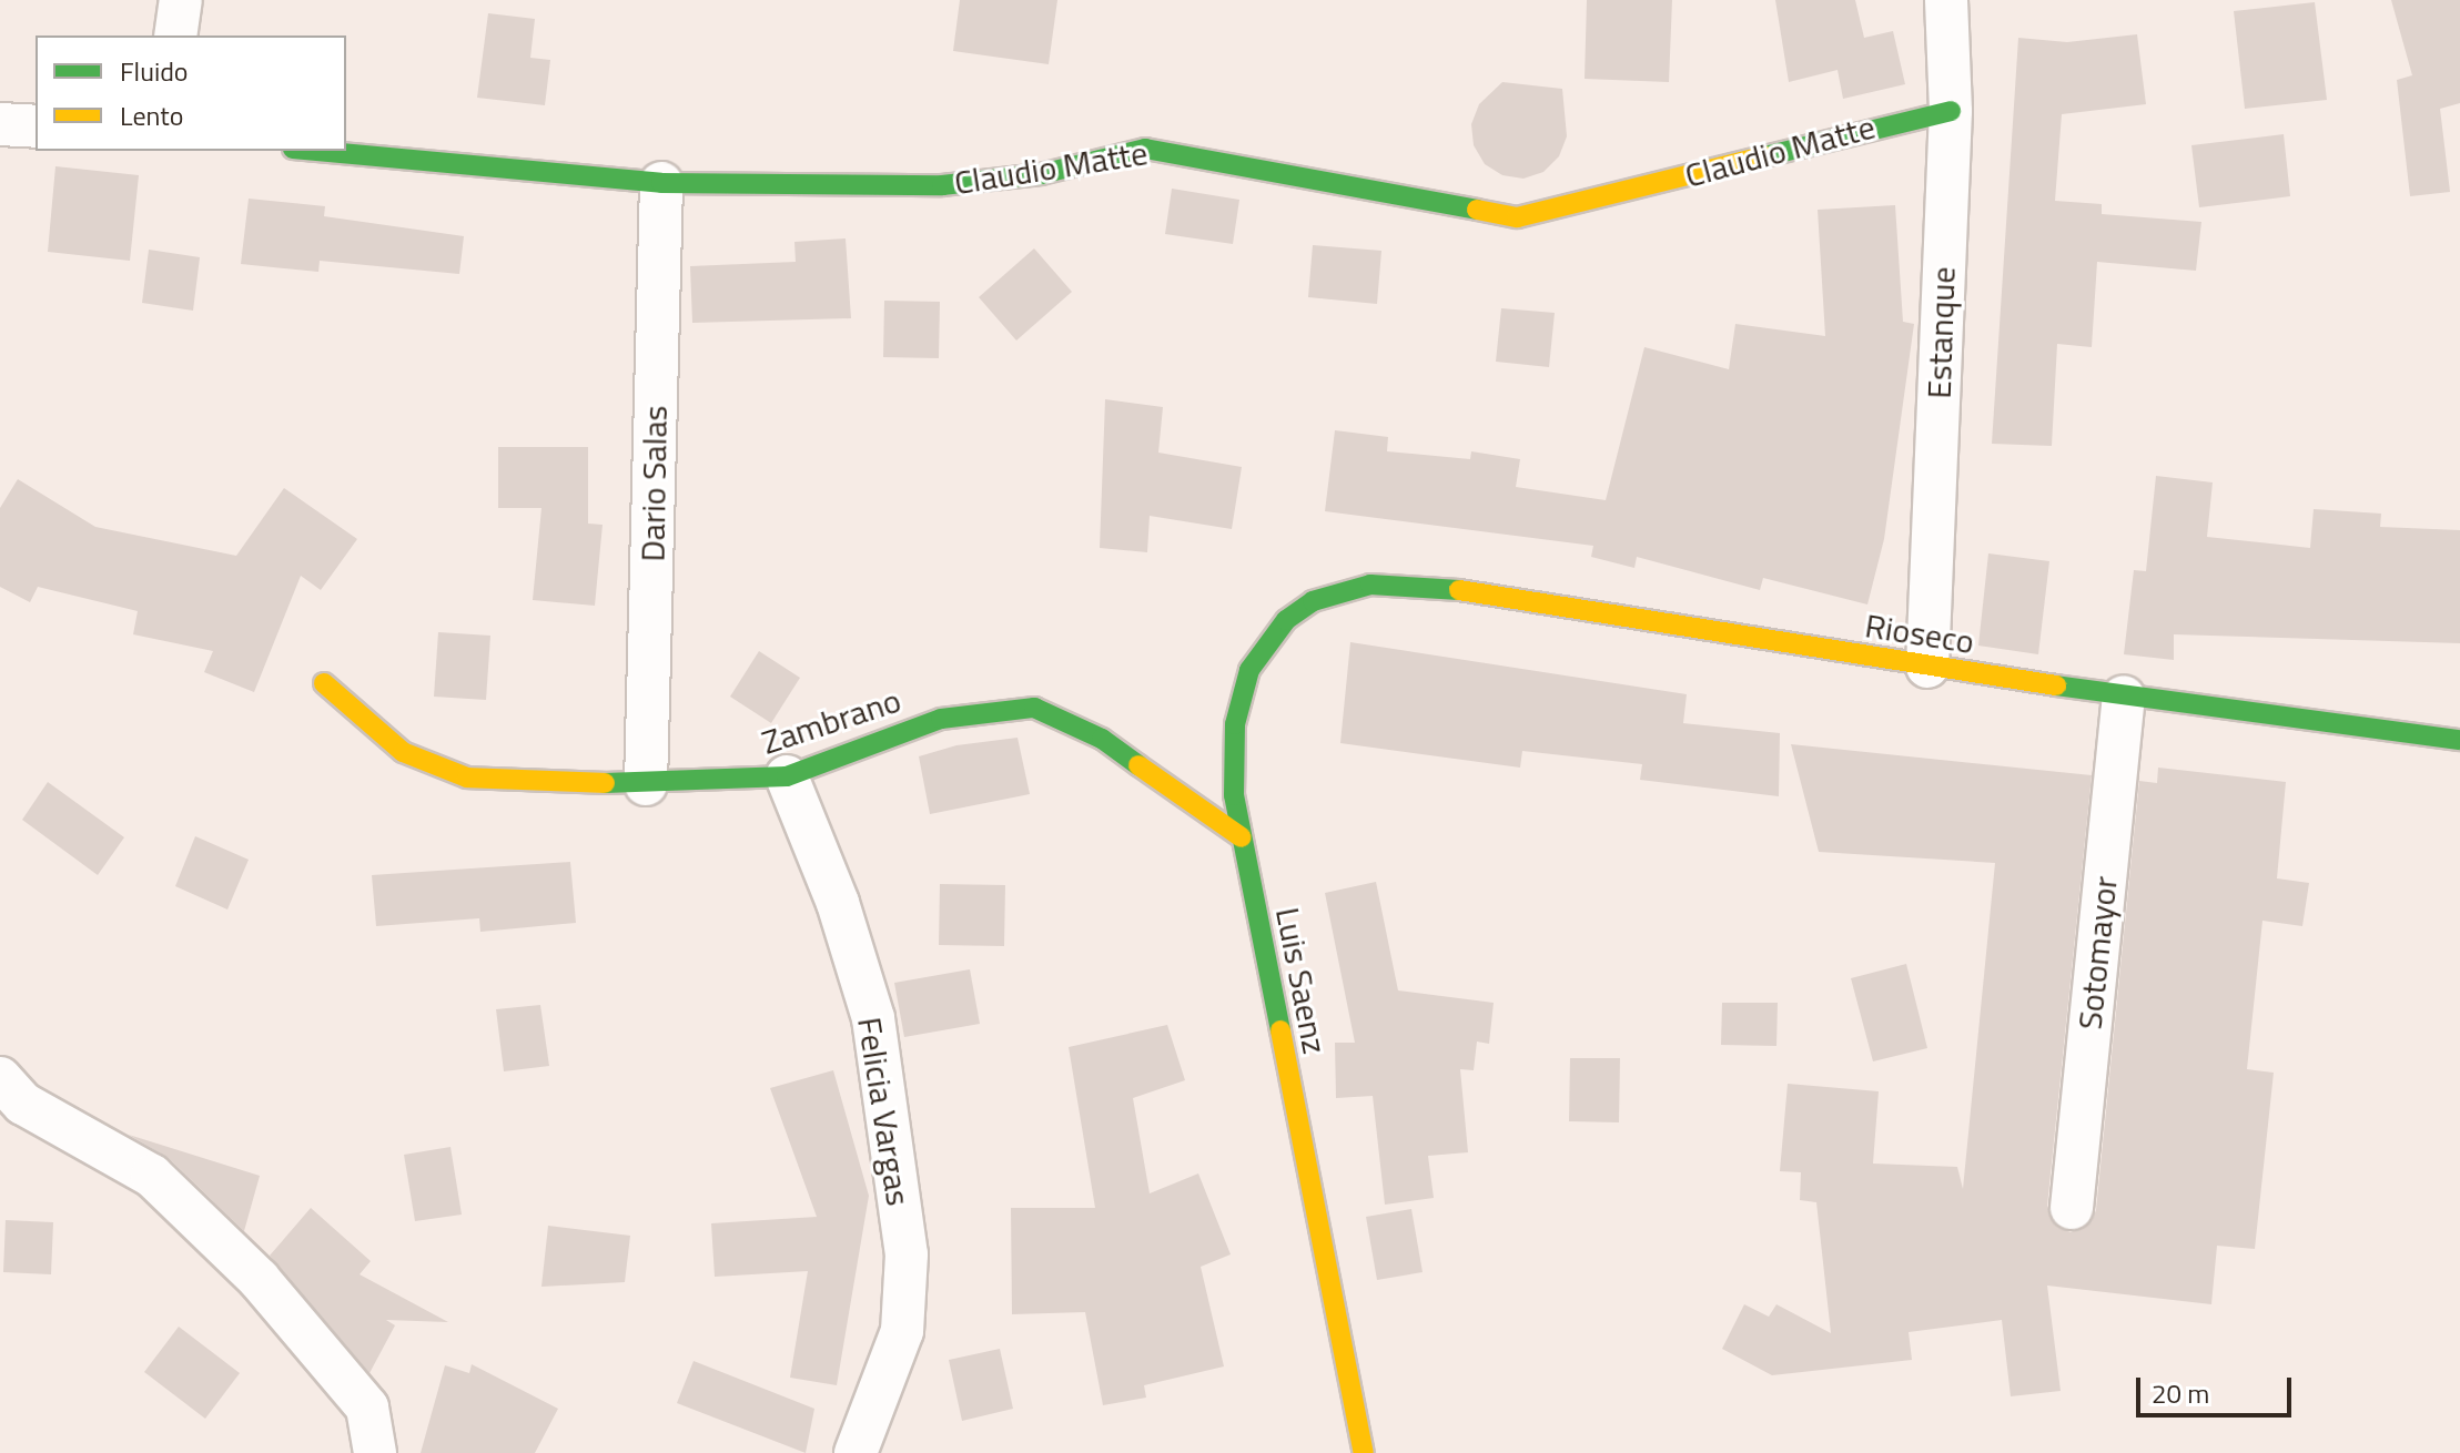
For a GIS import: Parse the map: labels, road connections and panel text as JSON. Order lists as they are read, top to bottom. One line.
{"streets":{"street":["Claudio Matte","Estanque","Dario Salas","Rioseco","Zambrano","Sotomayor","Luis Saenz","Felicia Vargas"]},"crossings":[["Claudio Matte","Estanque"],["Claudio Matte","Dario Salas"],["Estanque","Rioseco"],["Dario Salas","Zambrano"],["Rioseco","Sotomayor"],["Rioseco","Luis Saenz"],["Zambrano","Luis Saenz"],["Zambrano","Felicia Vargas"]],"legend":["Fluido","Lento"],"scale_bar":"20 m"}
